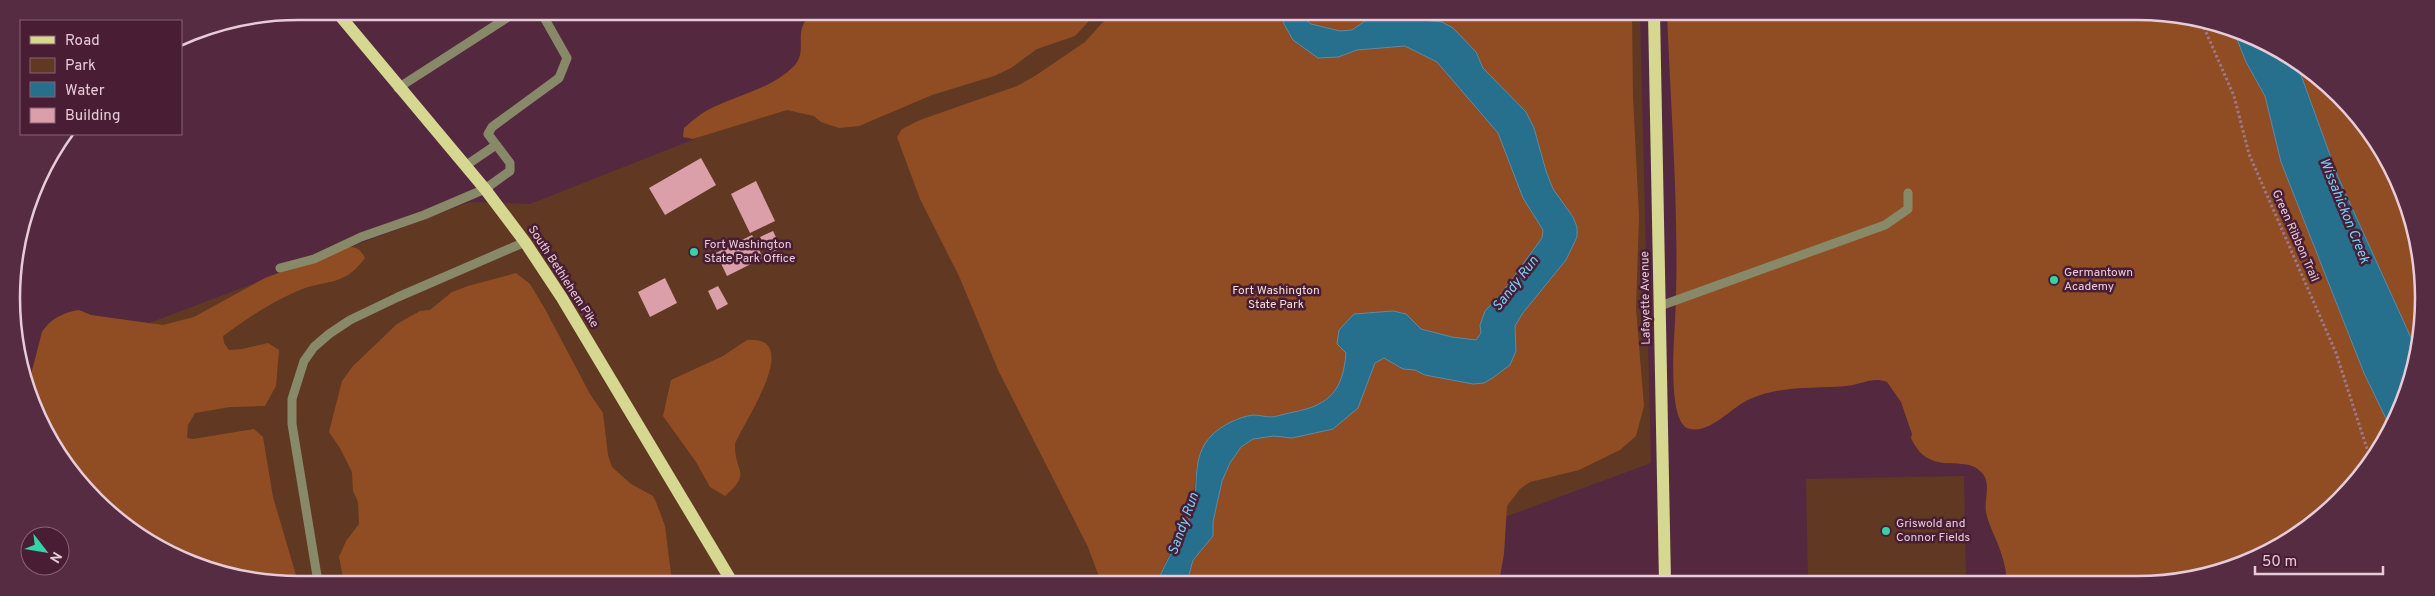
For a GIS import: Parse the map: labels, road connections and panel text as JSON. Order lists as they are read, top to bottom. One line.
{"streets":{"main road":["South Bethlehem Pike","Lafayette Avenue"],"path":["Green Ribbon Trail"]},"water":["Wissahickon Creek","Sandy Run"],"parks":["Fort Washington State Park"],"places":["Fort Washington State Park Office","Germantown Academy","Griswold and Connor Fields"],"legend":["Road","Park","Water","Building"],"scale_bar":"50 m","north":"bottom right"}
